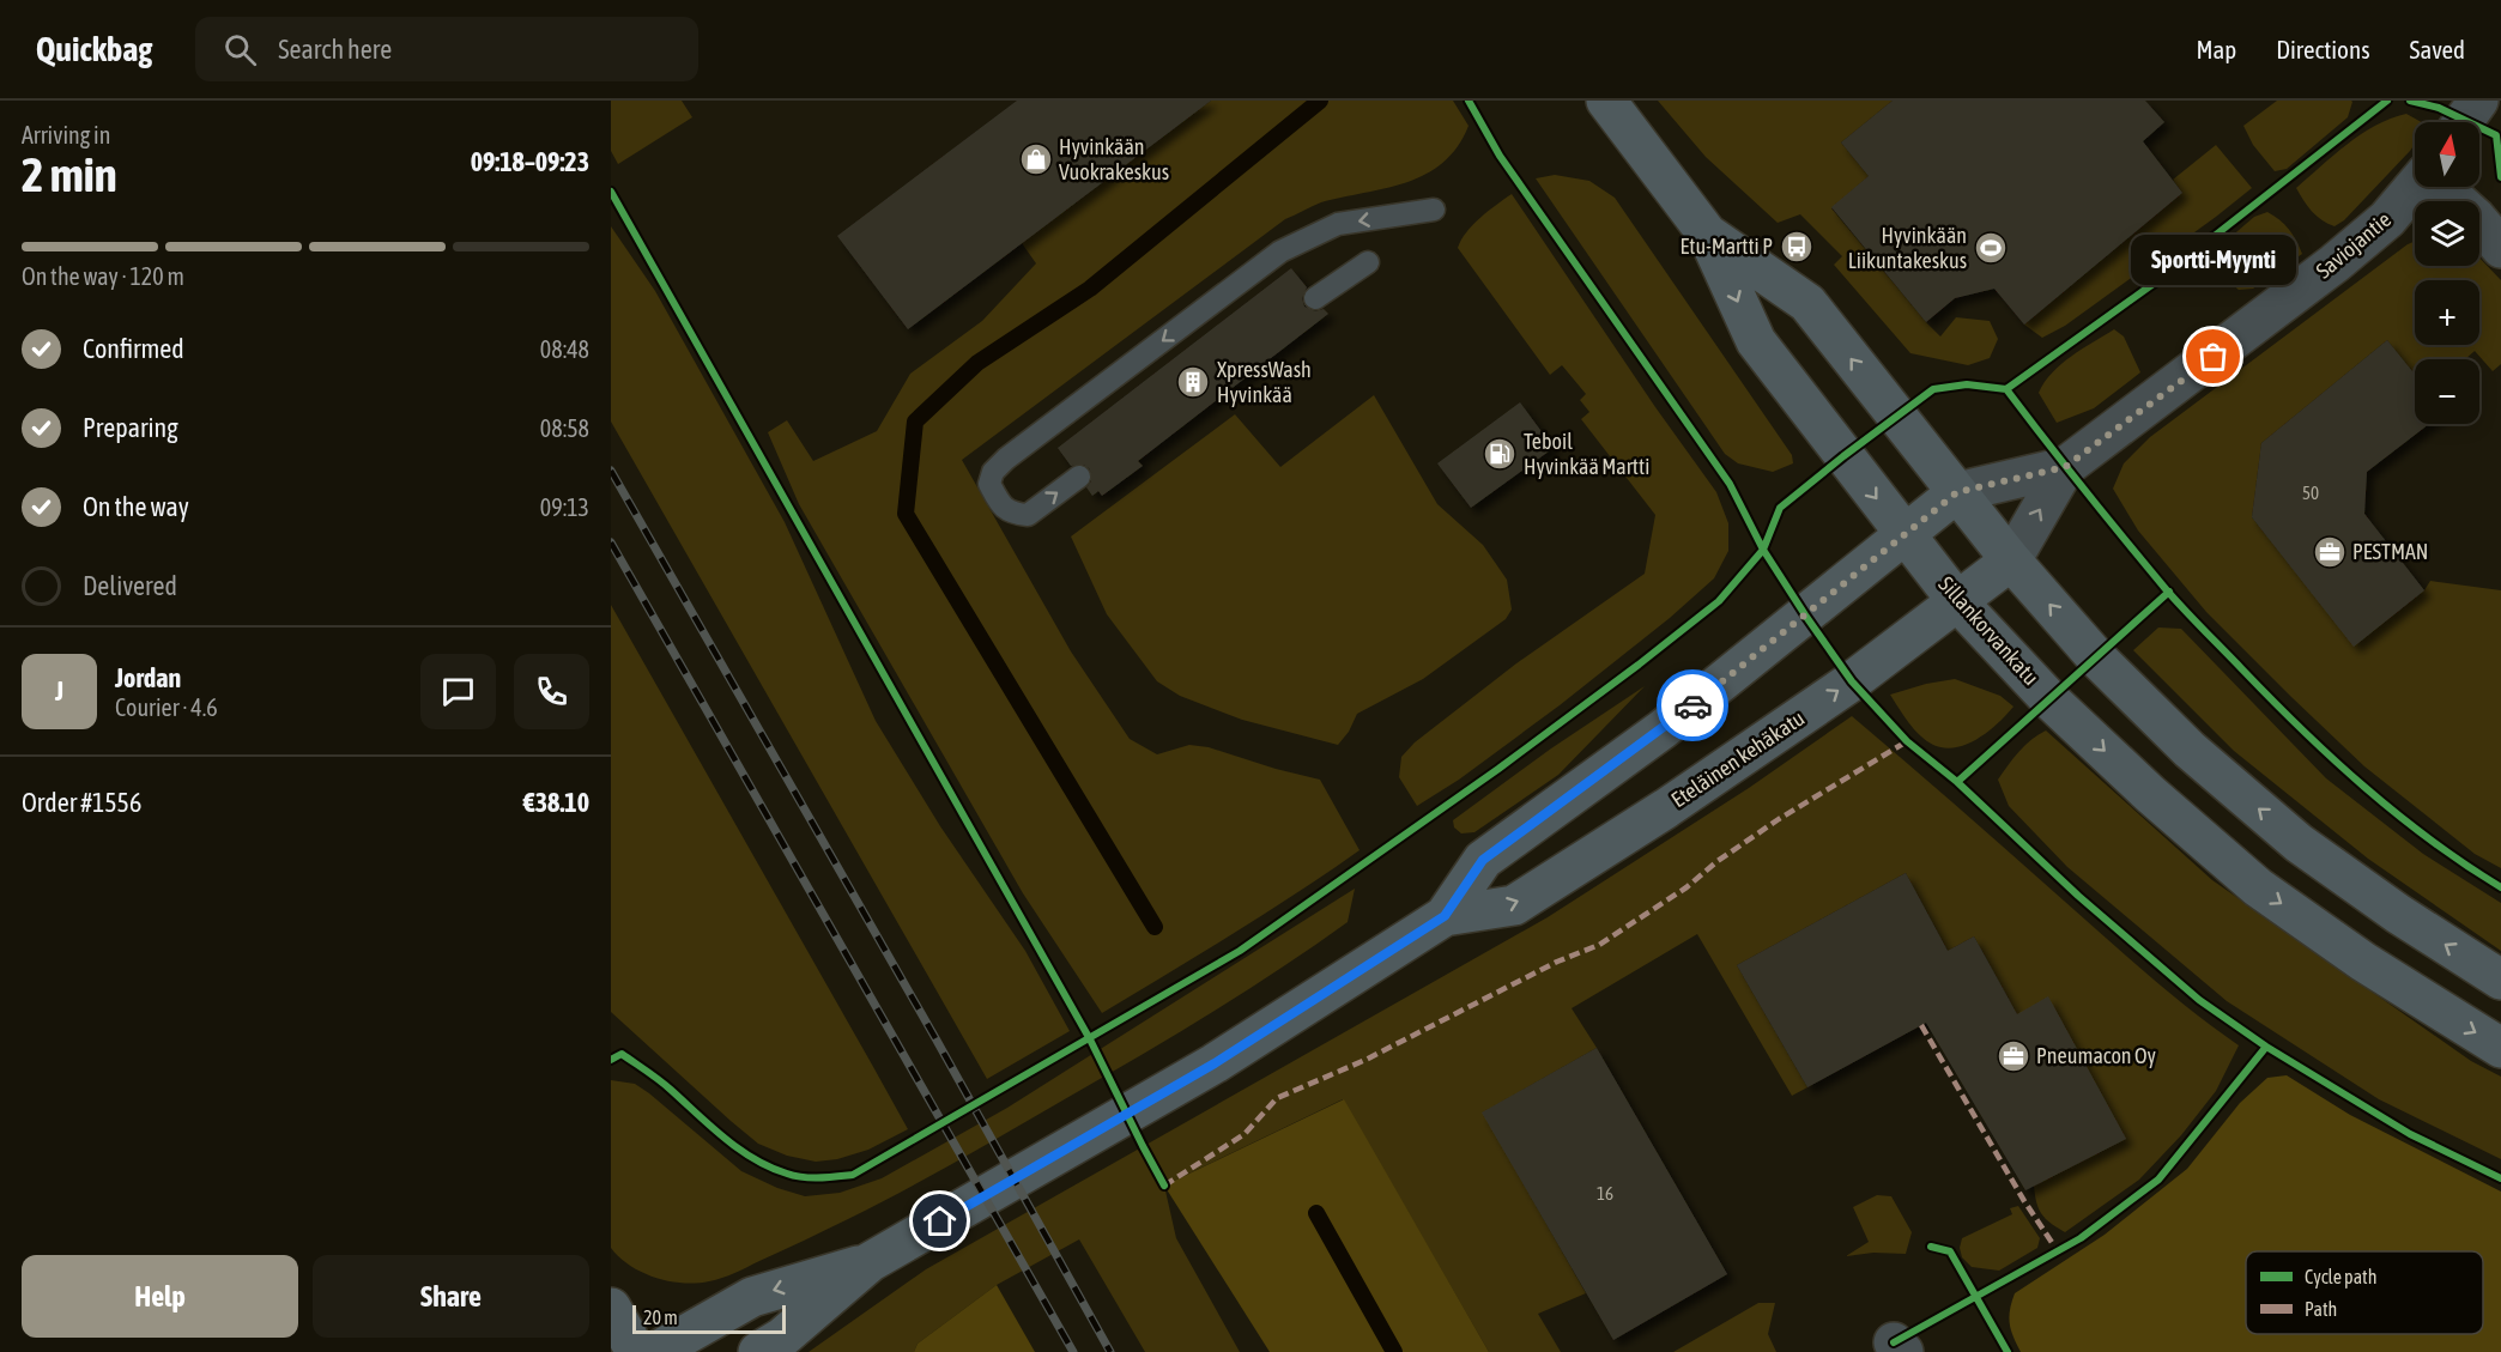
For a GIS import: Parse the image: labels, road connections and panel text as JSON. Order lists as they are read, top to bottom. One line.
{"streets":{"main road":["Sillankorvankatu","Eteläinen kehäkatu"],"street":["Saviojantie"]},"crossings":[["Saviojantie","Sillankorvankatu"],["Saviojantie","Eteläinen kehäkatu"],["Sillankorvankatu","Eteläinen kehäkatu"]],"places":{"shop":["Hyvinkään Vuokrakeskus"],"bus stop":["Etu-Martti P"],"sports":["Hyvinkään Liikuntakeskus"],"other":["Sportti-Myynti"],"building":["XpressWash Hyvinkää"],"fuel station":["Teboil Hyvinkää Martti"],"office":["PESTMAN","Pneumacon Oy"]},"house_numbers":["50","16"],"legend":["Cycle path","Path"],"scale_bar":"20 m","north":"top","page":{"header":"Quickbag","search":"Search here","nav":["Map","Directions","Saved"],"heading":["2 min","Arriving in","09:18–09:23"],"panel":["Jordan","Courier · 4.6","Order #1556","€38.10"],"map_buttons":["+","−"],"bar":"On the way · 120 m","bubble":"Sportti-Myynti","list":[["Confirmed","08:48"],["Preparing","08:58"],["On the way","09:13"],"Delivered"],"round":"J","buttons":["Help","Share"],"scale":"20 m"}}
